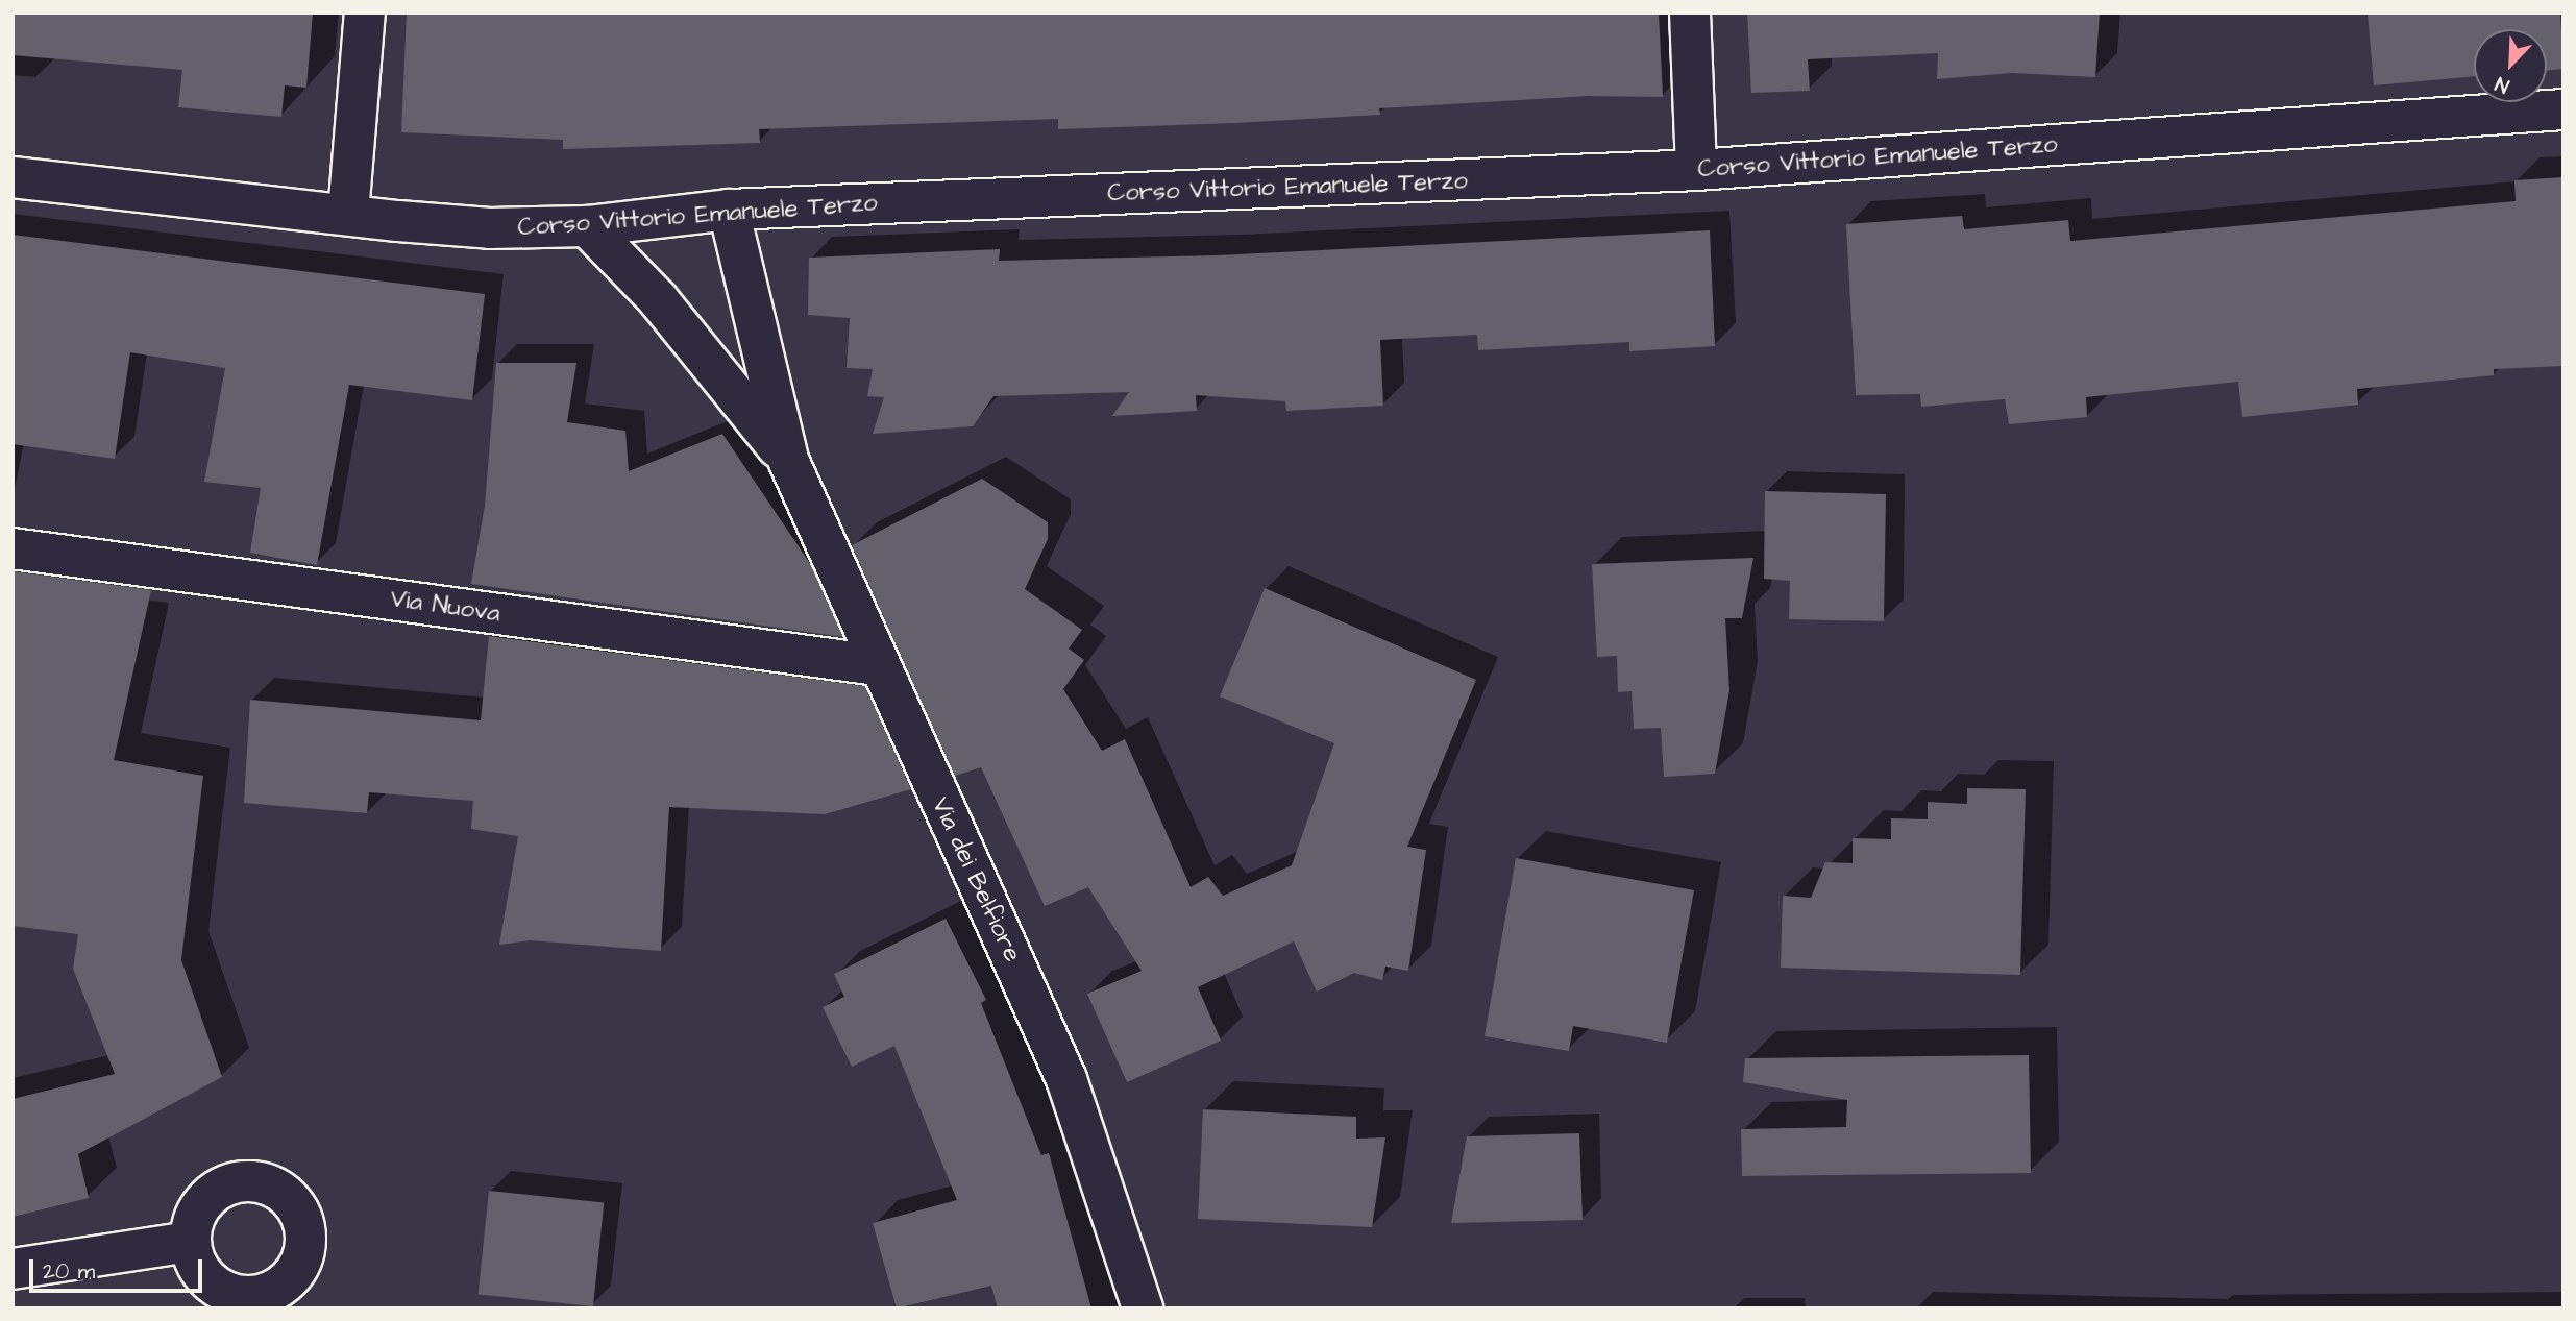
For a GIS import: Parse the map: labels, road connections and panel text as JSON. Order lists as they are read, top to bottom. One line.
{"streets":{"street":["Corso Vittorio Emanuele Terzo","Via Nuova","Via dei Belfiore"]},"crossings":[["Via Nuova","Via dei Belfiore"]],"scale_bar":"20 m","north":"bottom left"}
